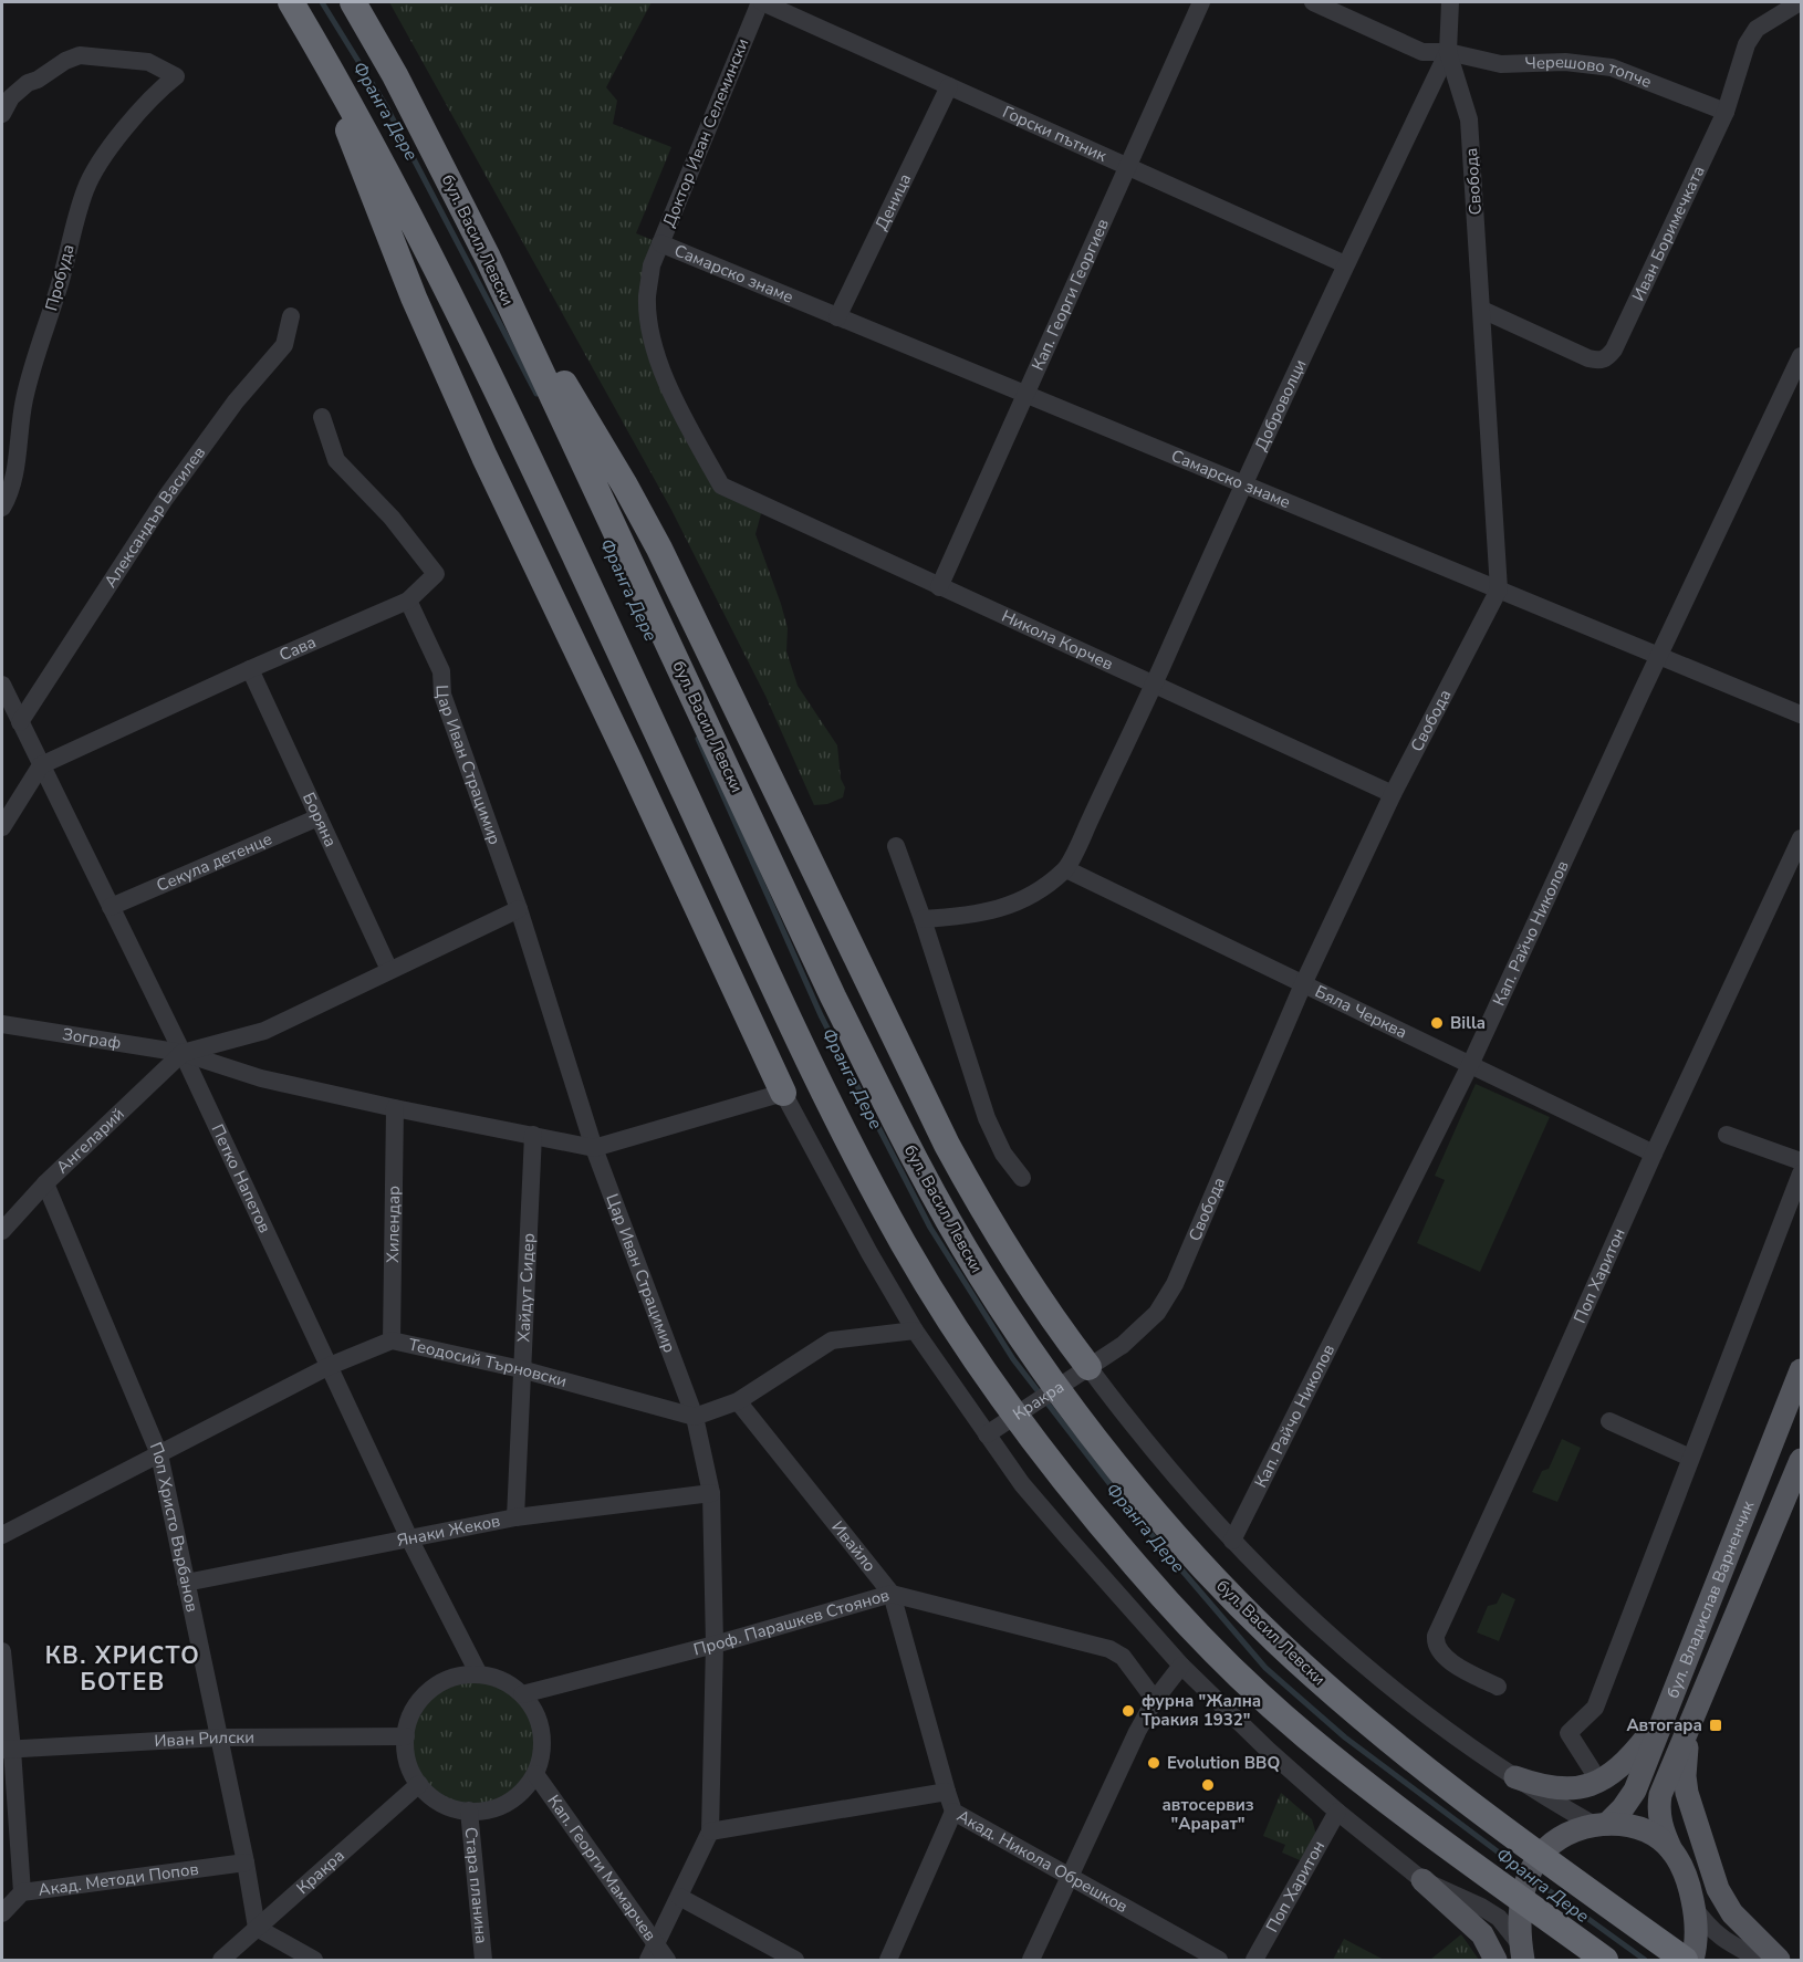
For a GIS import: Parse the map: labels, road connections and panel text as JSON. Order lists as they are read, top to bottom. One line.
{"streets":{"highway":["бул. Васил Левски"],"main road":["бул. Владислав Варненчик"],"street":["Черешово топче","Доктор Иван Селемински","Горски пътник","Свобода","Деница","Иван Боримечката","Самарско знаме","Прoбудa","Кап. Георги Георгиев","Доброволци","Александър Василев","Никола Корчев","Сава","Цар Иван Страцимир","Боряна","Секула детенце","Кап. Райчо Николов","Бяла Черква","Зограф","Ангеларий","Петко Напетов","Хилендар","Поп Харитон","Хайдут Сидер","Теодосий Търновски","Кракра","Поп Христо Върбанов","Янаки Жеков","Ивайло","Проф. Парашкев Стоянов","Иван Рилски","Акад. Никола Обрешков","Кап. Георги Мамарчев","Акад. Методи Попов","Стара планина"]},"crossings":[["Черешово топче","Свобода"],["Черешово топче","Иван Боримечката"],["Черешово топче","Доброволци"],["Доктор Иван Селемински","Горски пътник"],["Доктор Иван Селемински","Самарско знаме"],["Доктор Иван Селемински","Никола Корчев"],["Горски пътник","Деница"],["Горски пътник","Кап. Георги Георгиев"],["Горски пътник","Доброволци"],["Свобода","Иван Боримечката"],["Свобода","Самарско знаме"],["Свобода","Доброволци"],["Свобода","Никола Корчев"],["Свобода","Бяла Черква"],["Свобода","Кракра"],["Деница","Самарско знаме"],["Самарско знаме","Кап. Георги Георгиев"],["Самарско знаме","Доброволци"],["Самарско знаме","Кап. Райчо Николов"],["Кап. Георги Георгиев","Никола Корчев"],["Доброволци","Никола Корчев"],["Доброволци","Бяла Черква"],["Александър Василев","Петко Напетов"],["Сава","Цар Иван Страцимир"],["Сава","Боряна"],["Сава","Петко Напетов"],["Цар Иван Страцимир","Зограф"],["Цар Иван Страцимир","Теодосий Търновски"],["Цар Иван Страцимир","Янаки Жеков"],["Цар Иван Страцимир","Проф. Парашкев Стоянов"],["Цар Иван Страцимир","Акад. Никола Обрешков"],["Цар Иван Страцимир","Кап. Георги Мамарчев"],["Боряна","Секула детенце"],["Секула детенце","Петко Напетов"],["Кап. Райчо Николов","Бяла Черква"],["Бяла Черква","Поп Харитон"],["Зограф","Ангеларий"],["Зограф","Петко Напетов"],["Зограф","Хилендар"],["Зограф","Хайдут Сидер"],["Ангеларий","Петко Напетов"],["Ангеларий","Поп Христо Върбанов"],["Петко Напетов","Теодосий Търновски"],["Петко Напетов","Кракра"],["Петко Напетов","Янаки Жеков"],["Петко Напетов","Проф. Парашкев Стоянов"],["Петко Напетов","Иван Рилски"],["Петко Напетов","Кап. Георги Мамарчев"],["Петко Напетов","Стара планина"],["Хилендар","Теодосий Търновски"],["Хайдут Сидер","Теодосий Търновски"],["Хайдут Сидер","Янаки Жеков"],["Теодосий Търновски","Поп Христо Върбанов"],["Кракра","Поп Христо Върбанов"],["Кракра","Проф. Парашкев Стоянов"],["Кракра","Иван Рилски"],["Кракра","Кап. Георги Мамарчев"],["Кракра","Стара планина"],["Поп Христо Върбанов","Янаки Жеков"],["Поп Христо Върбанов","Иван Рилски"],["Поп Христо Върбанов","Акад. Методи Попов"],["Ивайло","Проф. Парашкев Стоянов"],["Ивайло","Акад. Никола Обрешков"],["Проф. Парашкев Стоянов","Иван Рилски"],["Проф. Парашкев Стоянов","Кап. Георги Мамарчев"],["Проф. Парашкев Стоянов","Стара планина"],["Иван Рилски","Кап. Георги Мамарчев"],["Иван Рилски","Стара планина"],["Кап. Георги Мамарчев","Стара планина"]],"districts":["КВ. ХРИСТО БОТЕВ"],"water":["Франга Дере"],"places":{"other":["Billa","фурна \"Жална Тракия 1932\"","Evolution BBQ","автосервиз \"Арарат\""],"transit":["Автогара"]}}
